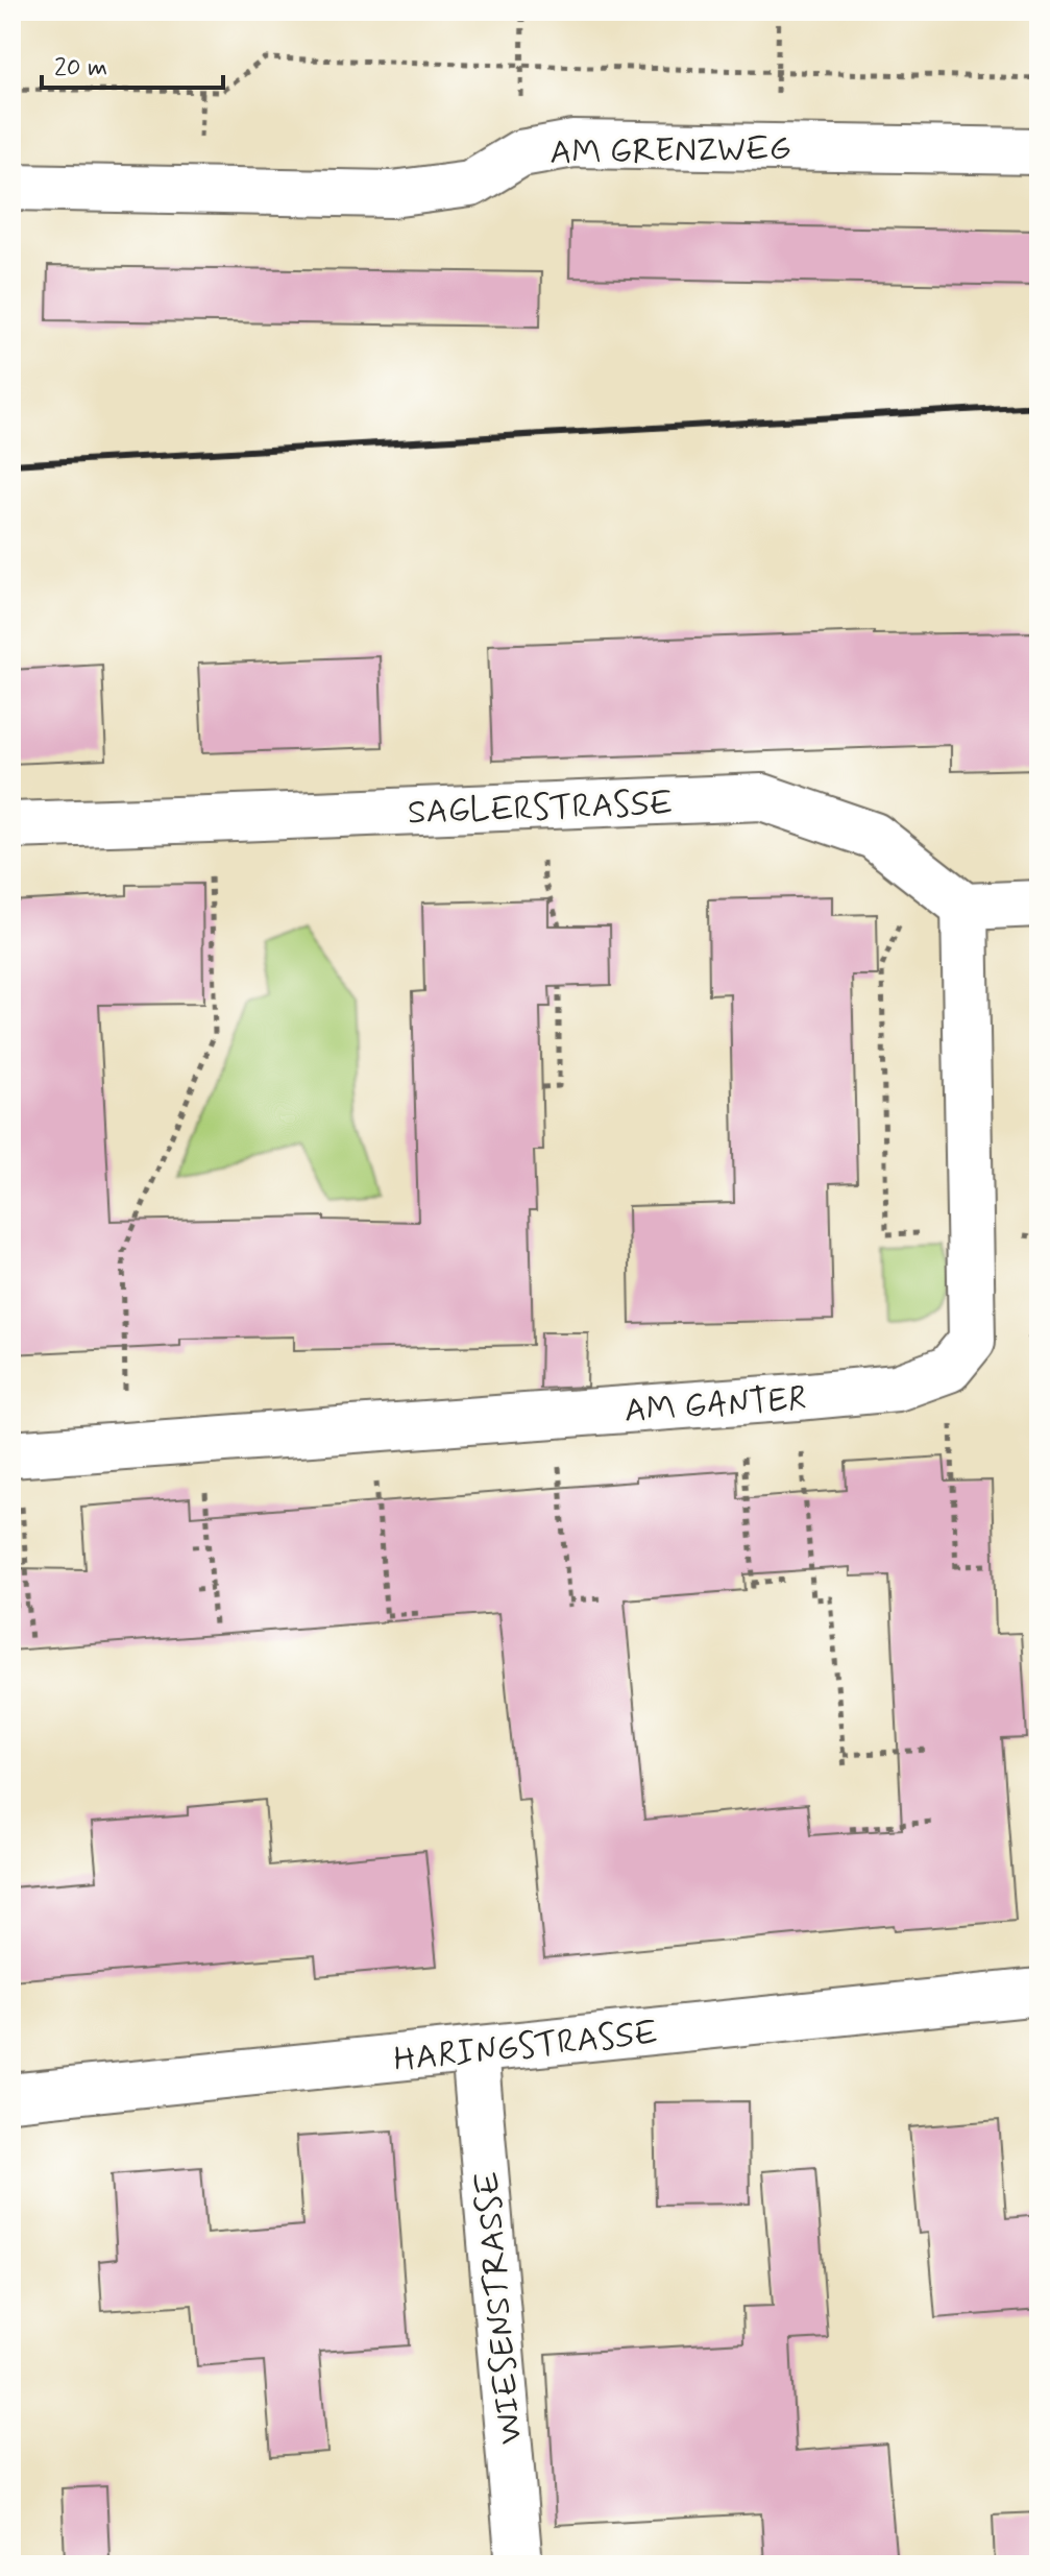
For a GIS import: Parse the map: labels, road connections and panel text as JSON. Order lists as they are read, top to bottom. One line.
{"streets":{"street":["AM GRENZWEG","SAGLERSTRASSE","AM GANTER","HARINGSTRASSE","WIESENSTRASSE"]},"crossings":[["HARINGSTRASSE","WIESENSTRASSE"]],"scale_bar":"20 m"}
